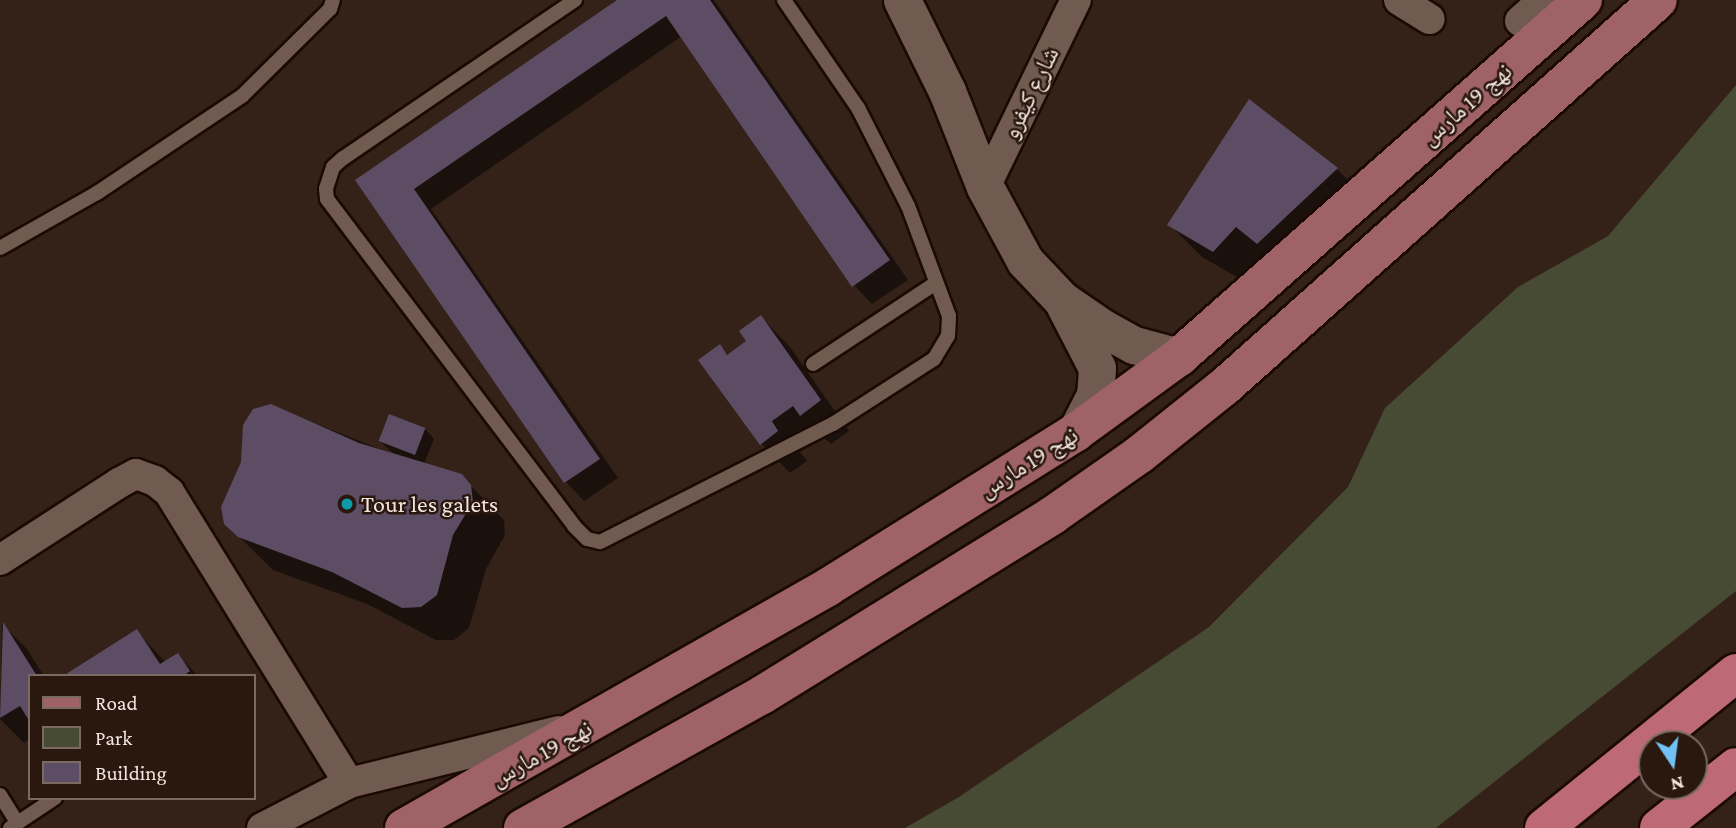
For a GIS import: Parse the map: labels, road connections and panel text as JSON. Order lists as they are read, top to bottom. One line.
{"streets":{"main road":["نهج 19 مارس"],"street":["شارع كيفرو"]},"places":["Tour les galets"],"legend":["Road","Park","Building"],"north":"bottom"}
